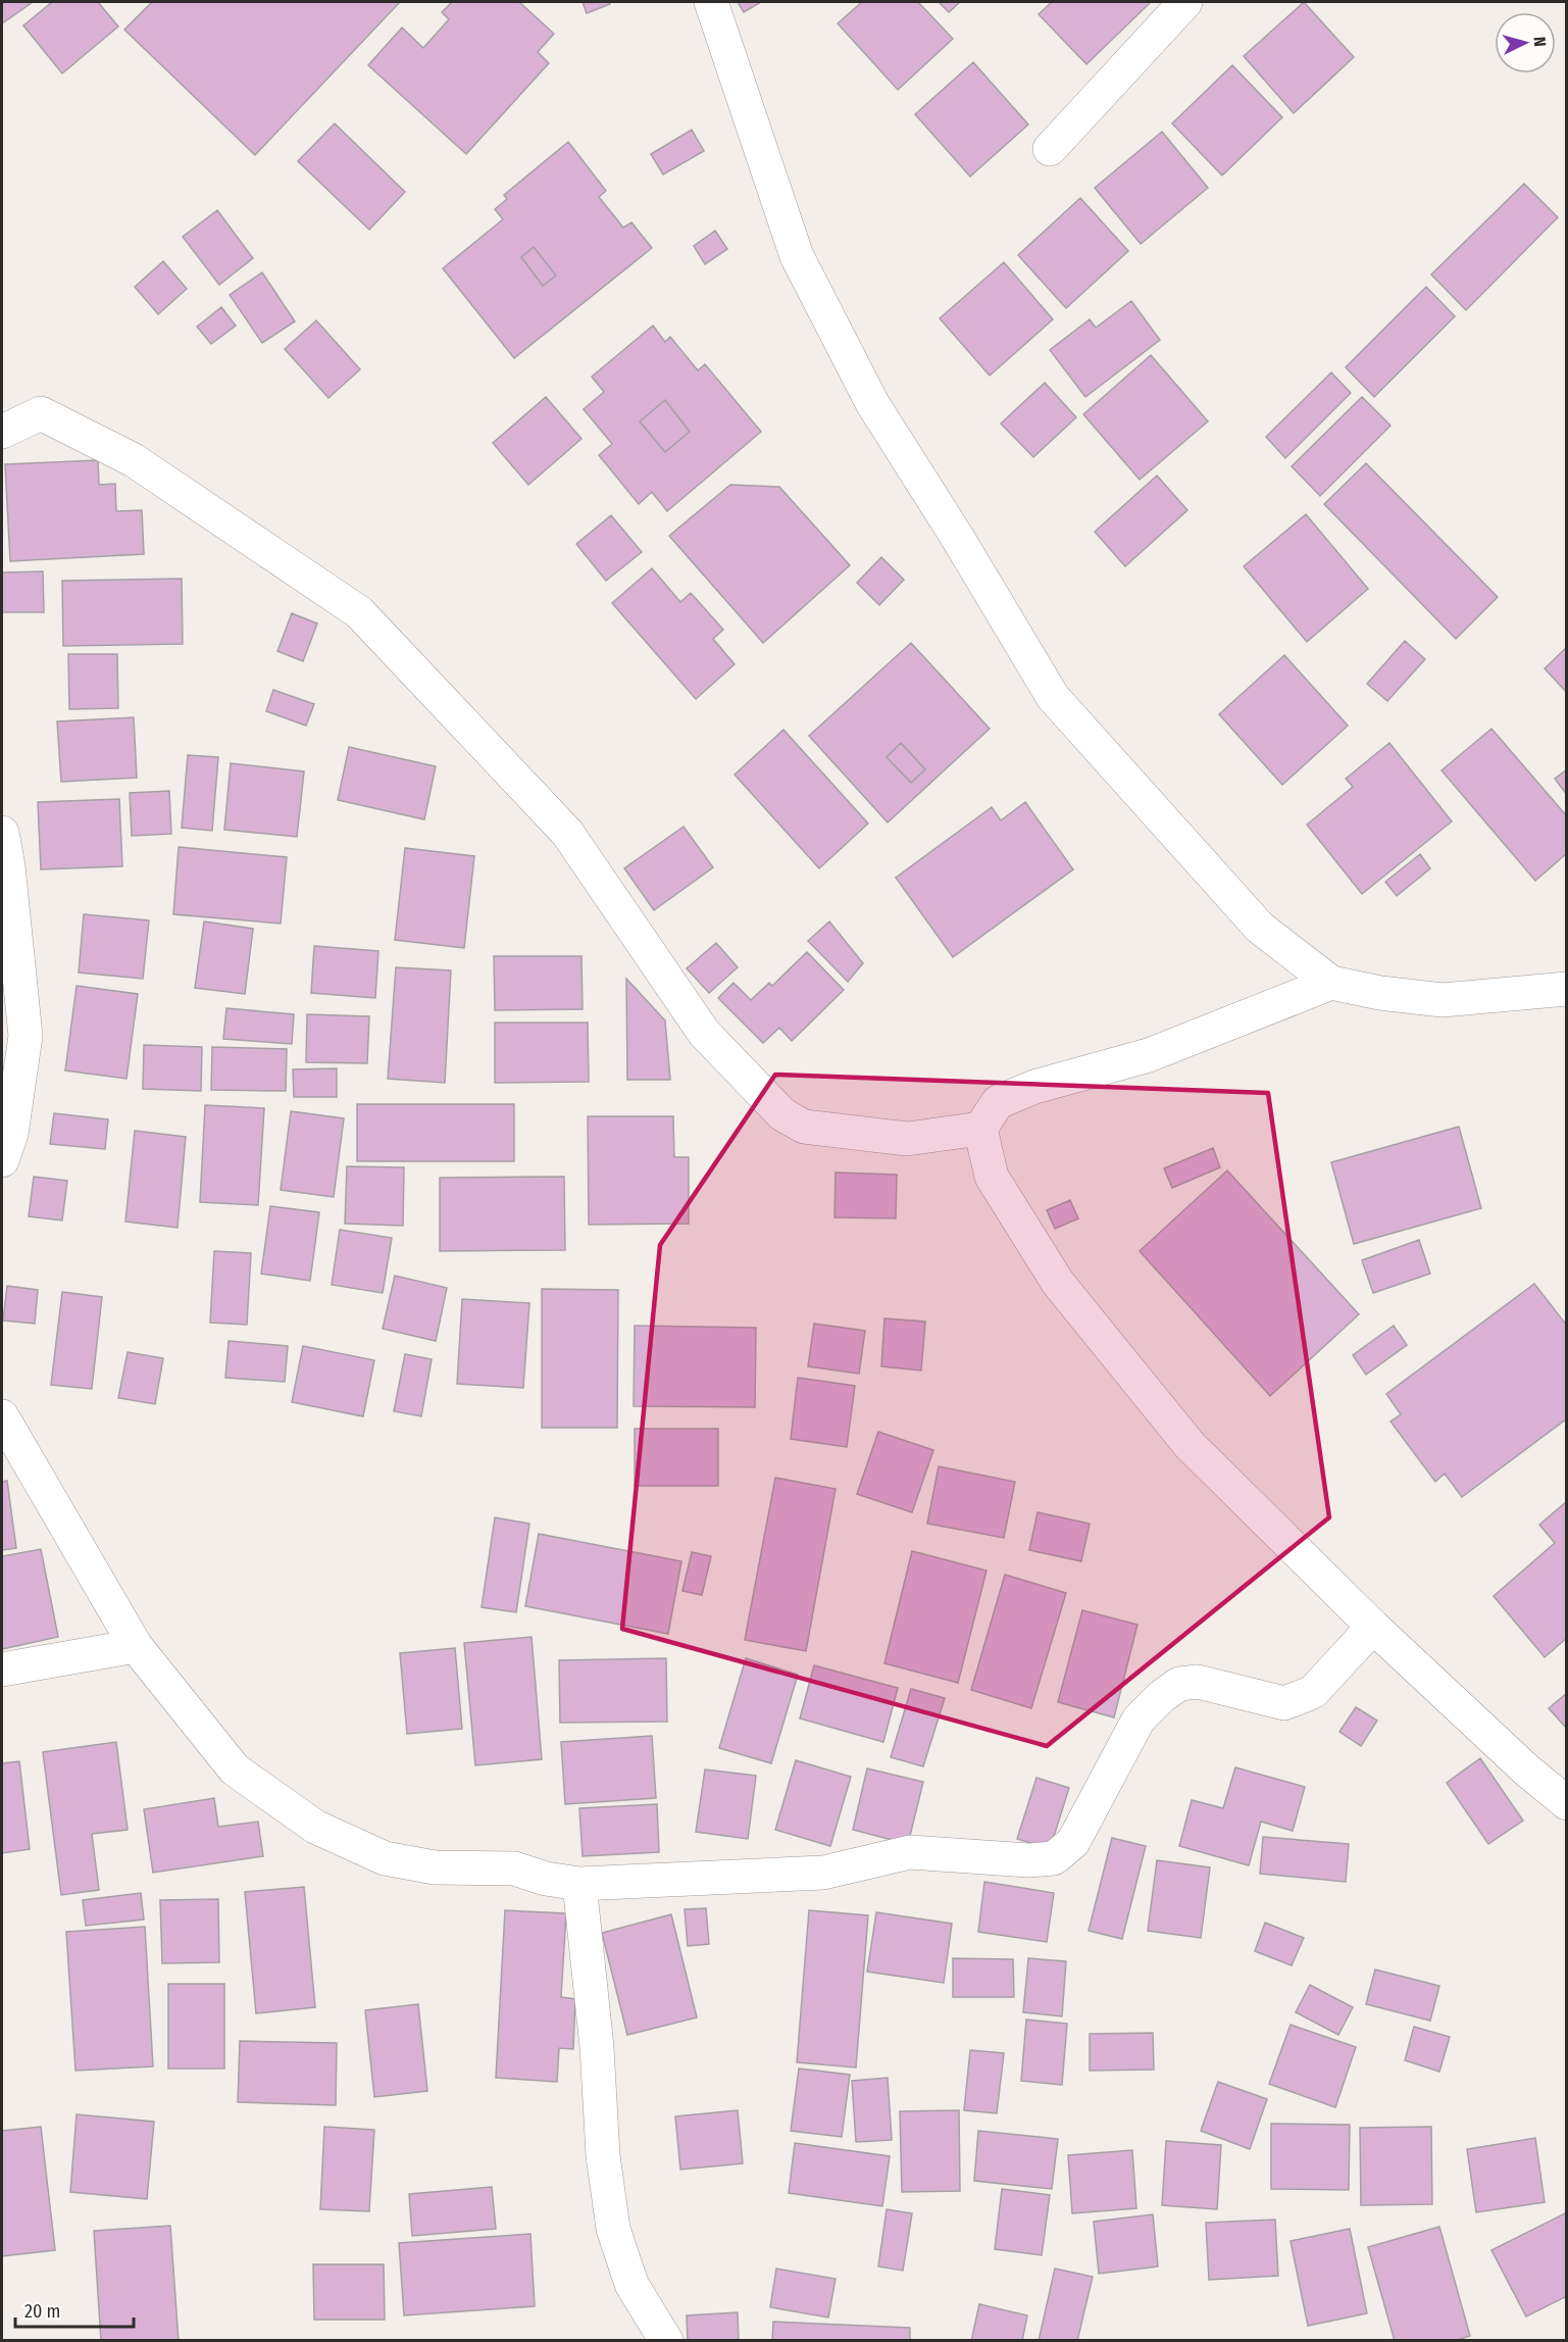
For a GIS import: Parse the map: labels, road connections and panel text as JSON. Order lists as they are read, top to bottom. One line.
{"scale_bar":"20 m","north":"right"}
